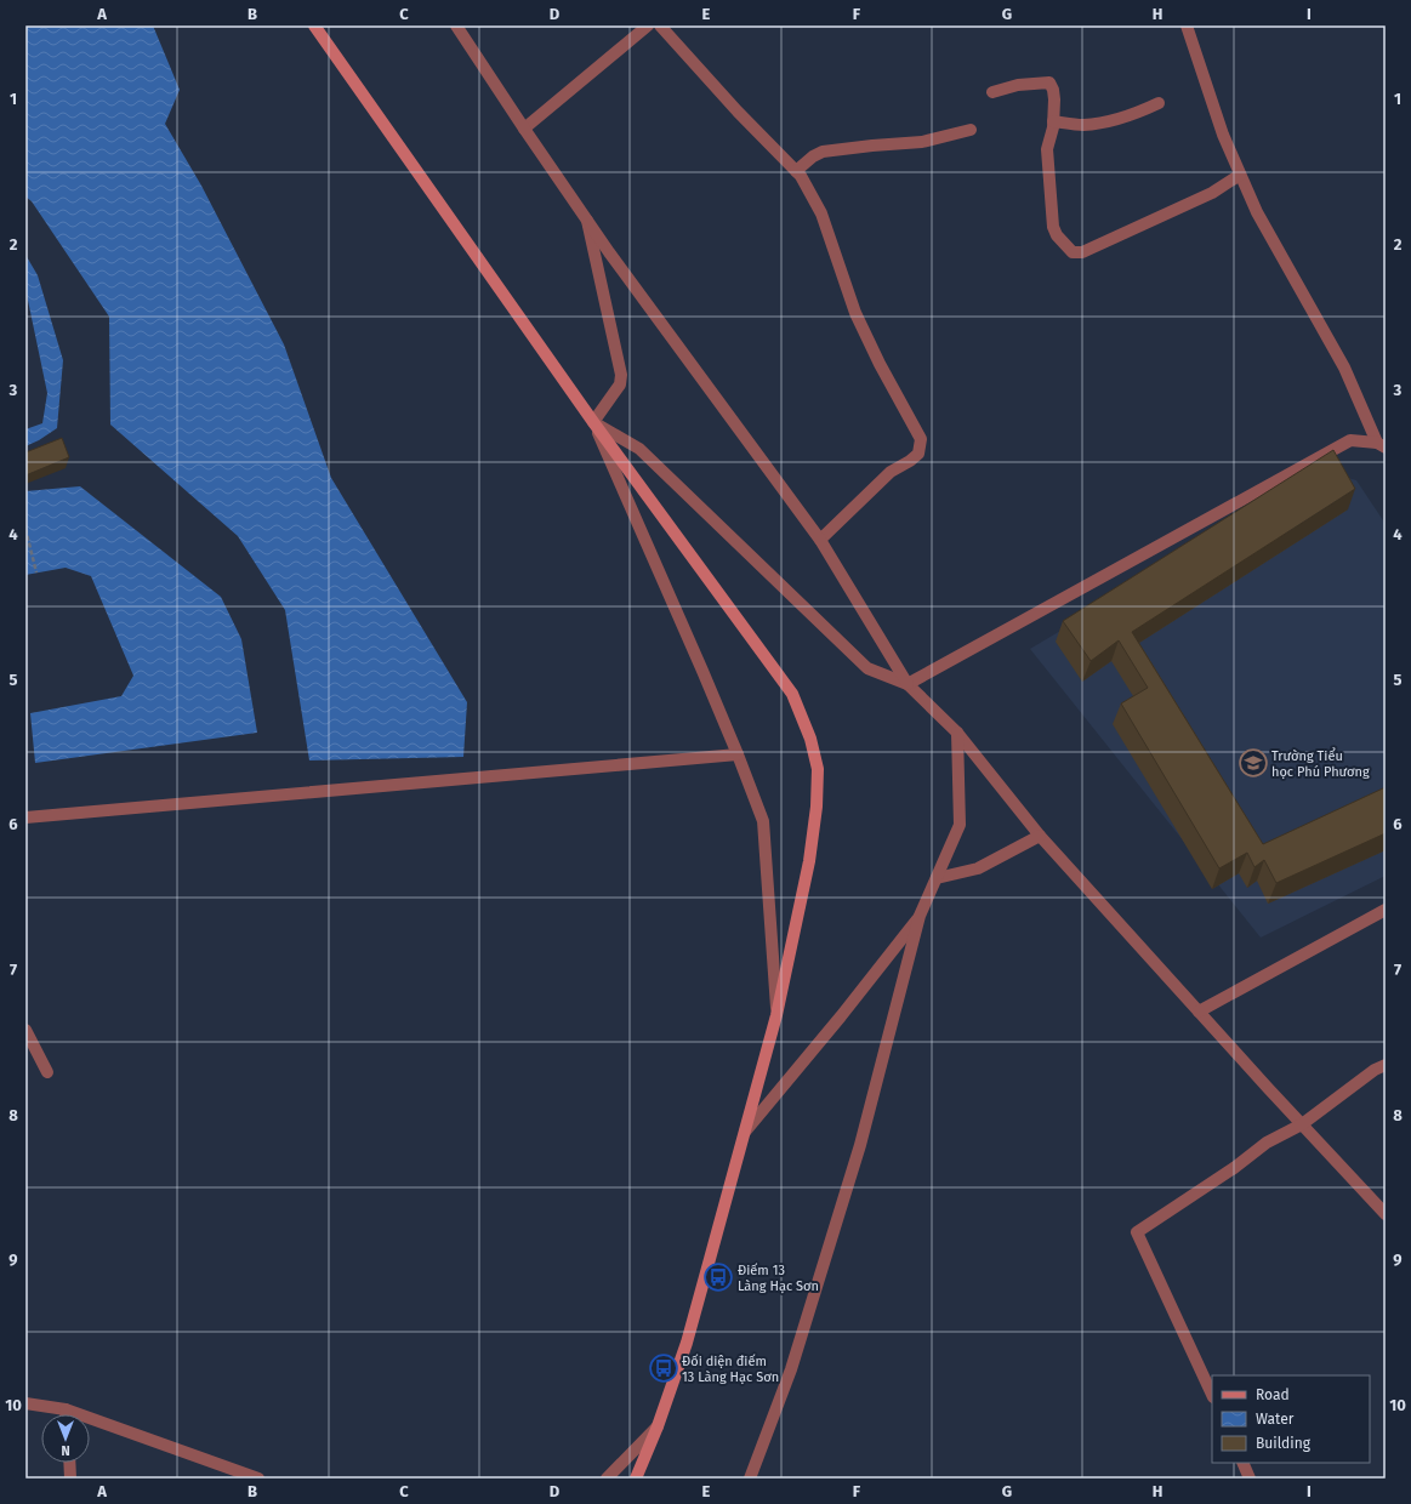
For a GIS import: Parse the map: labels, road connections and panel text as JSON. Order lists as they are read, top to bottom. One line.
{"places":{"school or university":["Trường Tiểu học Phú Phương"],"bus stop":["Điếm 13 Làng Hạc Sơn","Đối diện điếm 13 Làng Hạc Sơn"]},"legend":["Road","Water","Building"],"north":"bottom","grid":{"columns":["A","B","C","D","E","F","G","H","I"],"rows":["1","2","3","4","5","6","7","8","9","10"]}}
